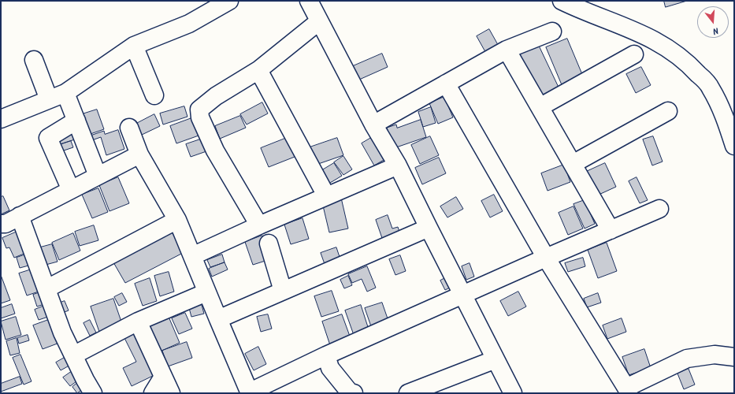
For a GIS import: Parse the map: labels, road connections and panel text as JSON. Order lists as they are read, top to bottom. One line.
{"north":"bottom"}
